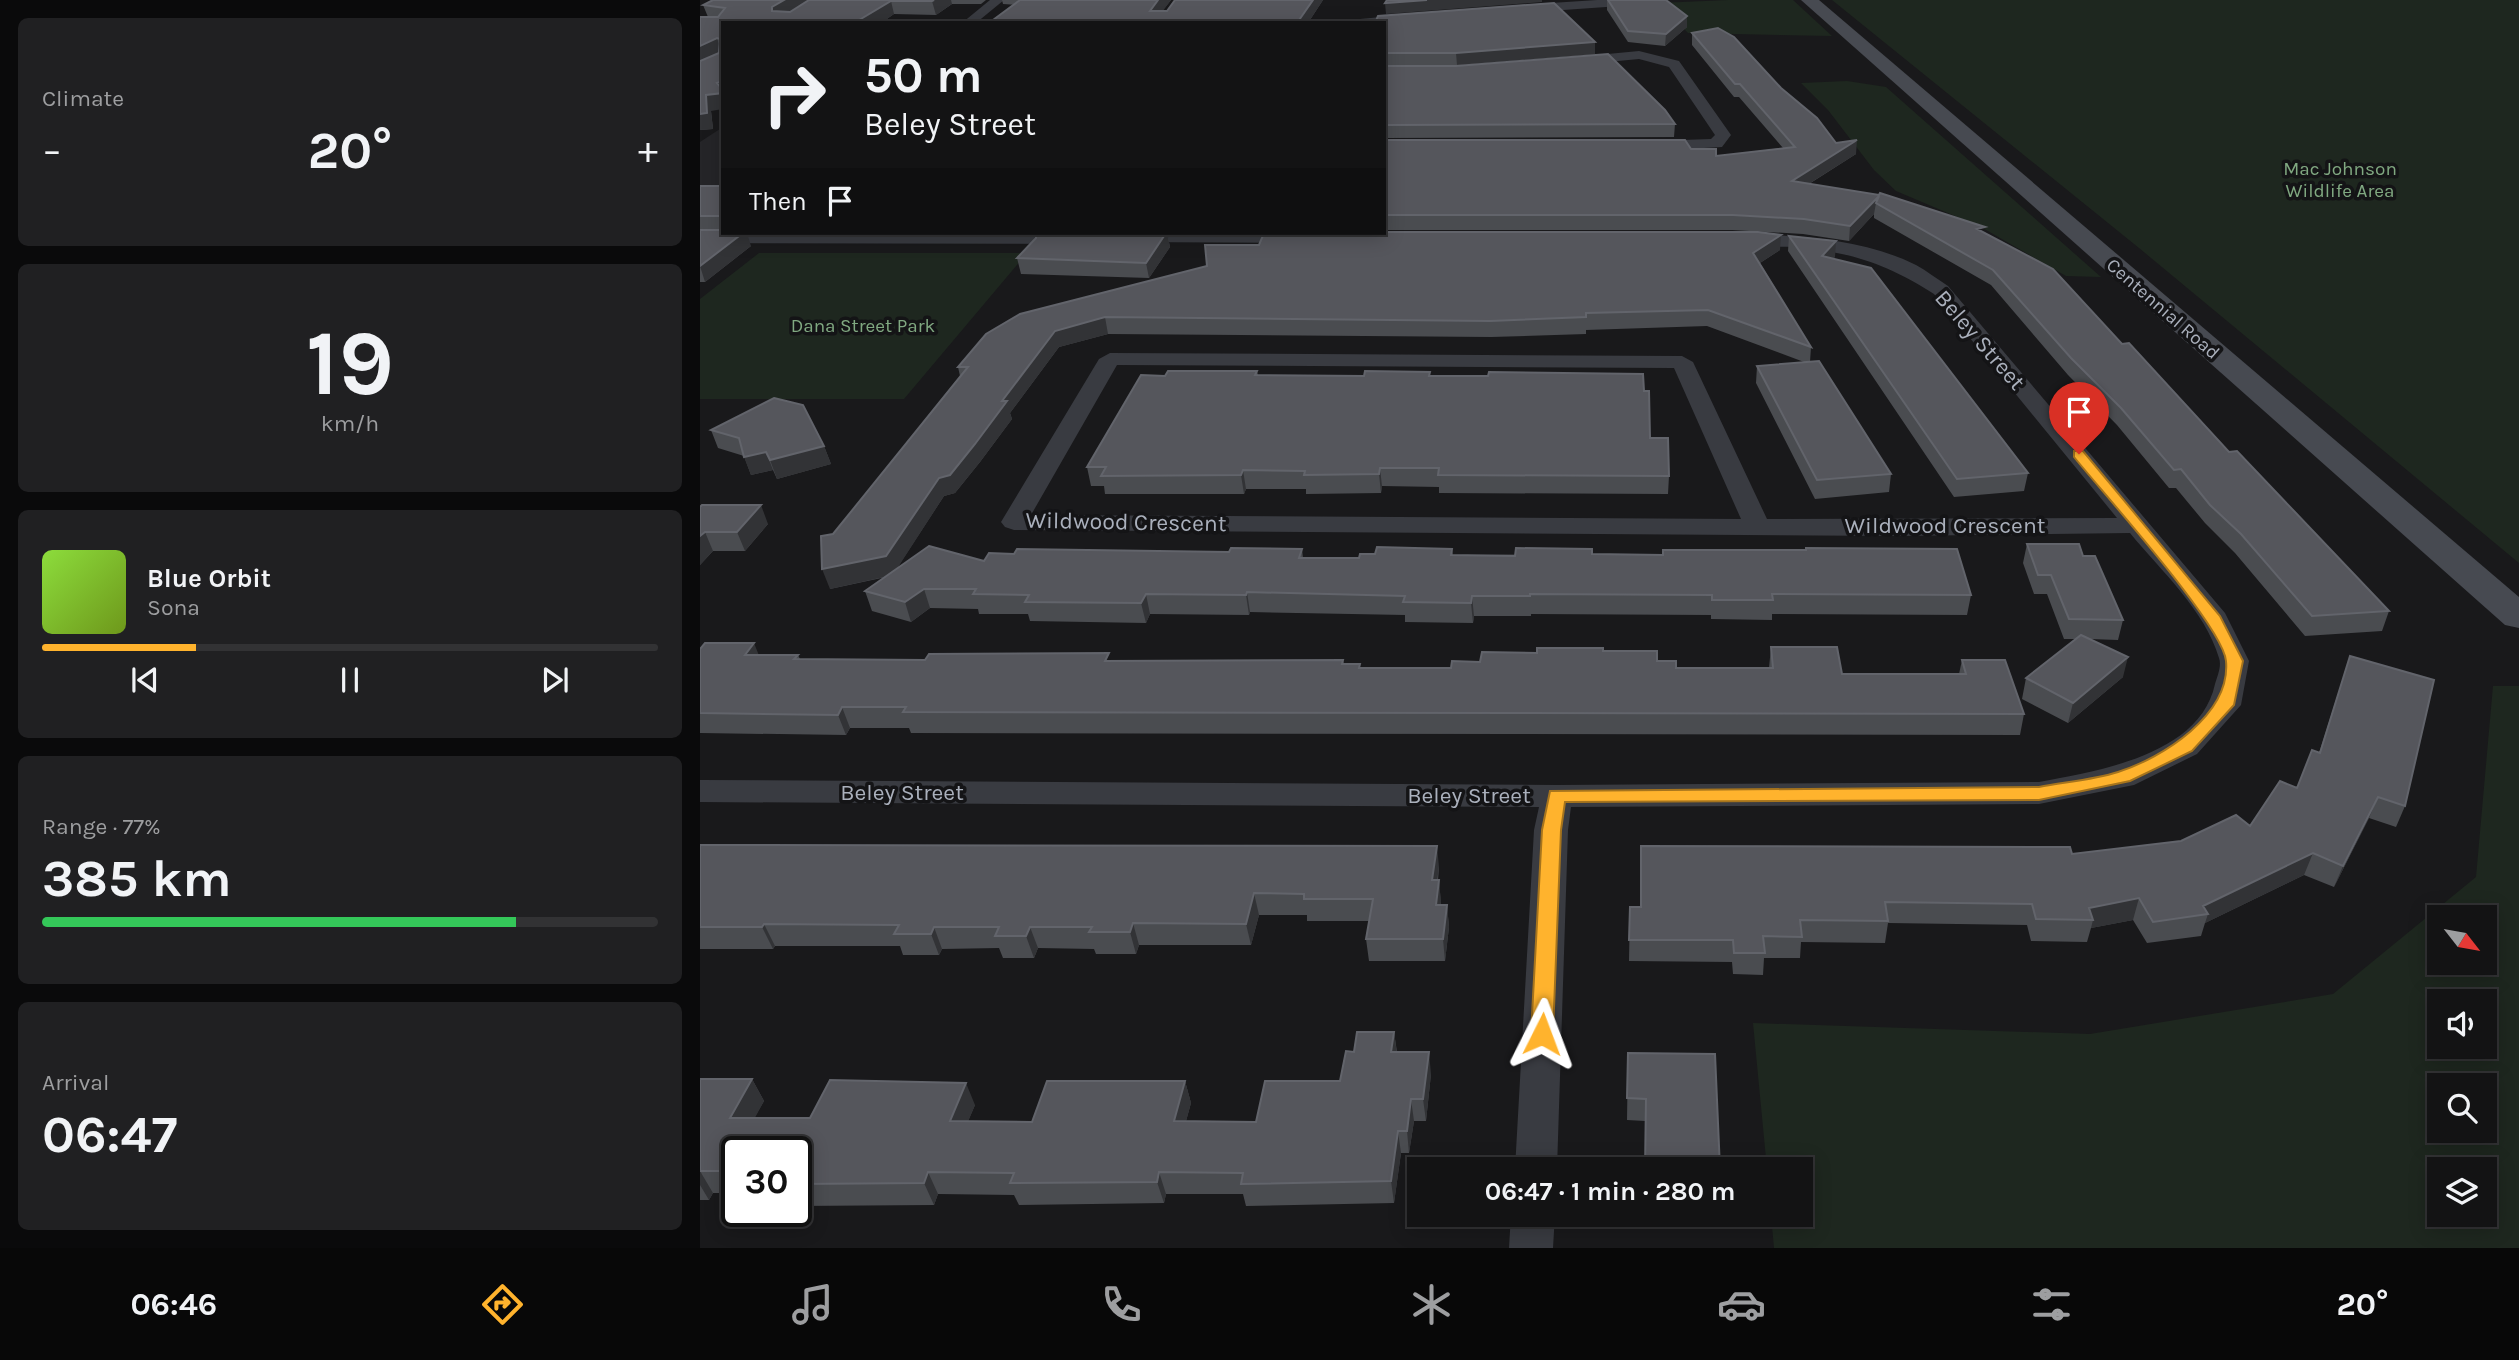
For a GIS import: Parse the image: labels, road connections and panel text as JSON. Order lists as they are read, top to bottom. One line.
{"streets":{"main road":["Centennial Road"],"street":["Beley Street","Wildwood Crescent"]},"crossings":[["Beley Street","Wildwood Crescent"]],"parks":["Mac Johnson Wildlife Area","Dana Street Park"],"north":"bottom right","page":{"tile":["Climate",["19","km/h"],["Range · 77%","385 km"],["Arrival","06:47"]],"turn":["50 m","Beley Street"],"heat":["−","20°","+"],"then":"Then","song":["Blue Orbit","Sona"],"limit":"30","trip":"06:47 · 1 min · 280 m","tabs":["06:46","20°"]}}
